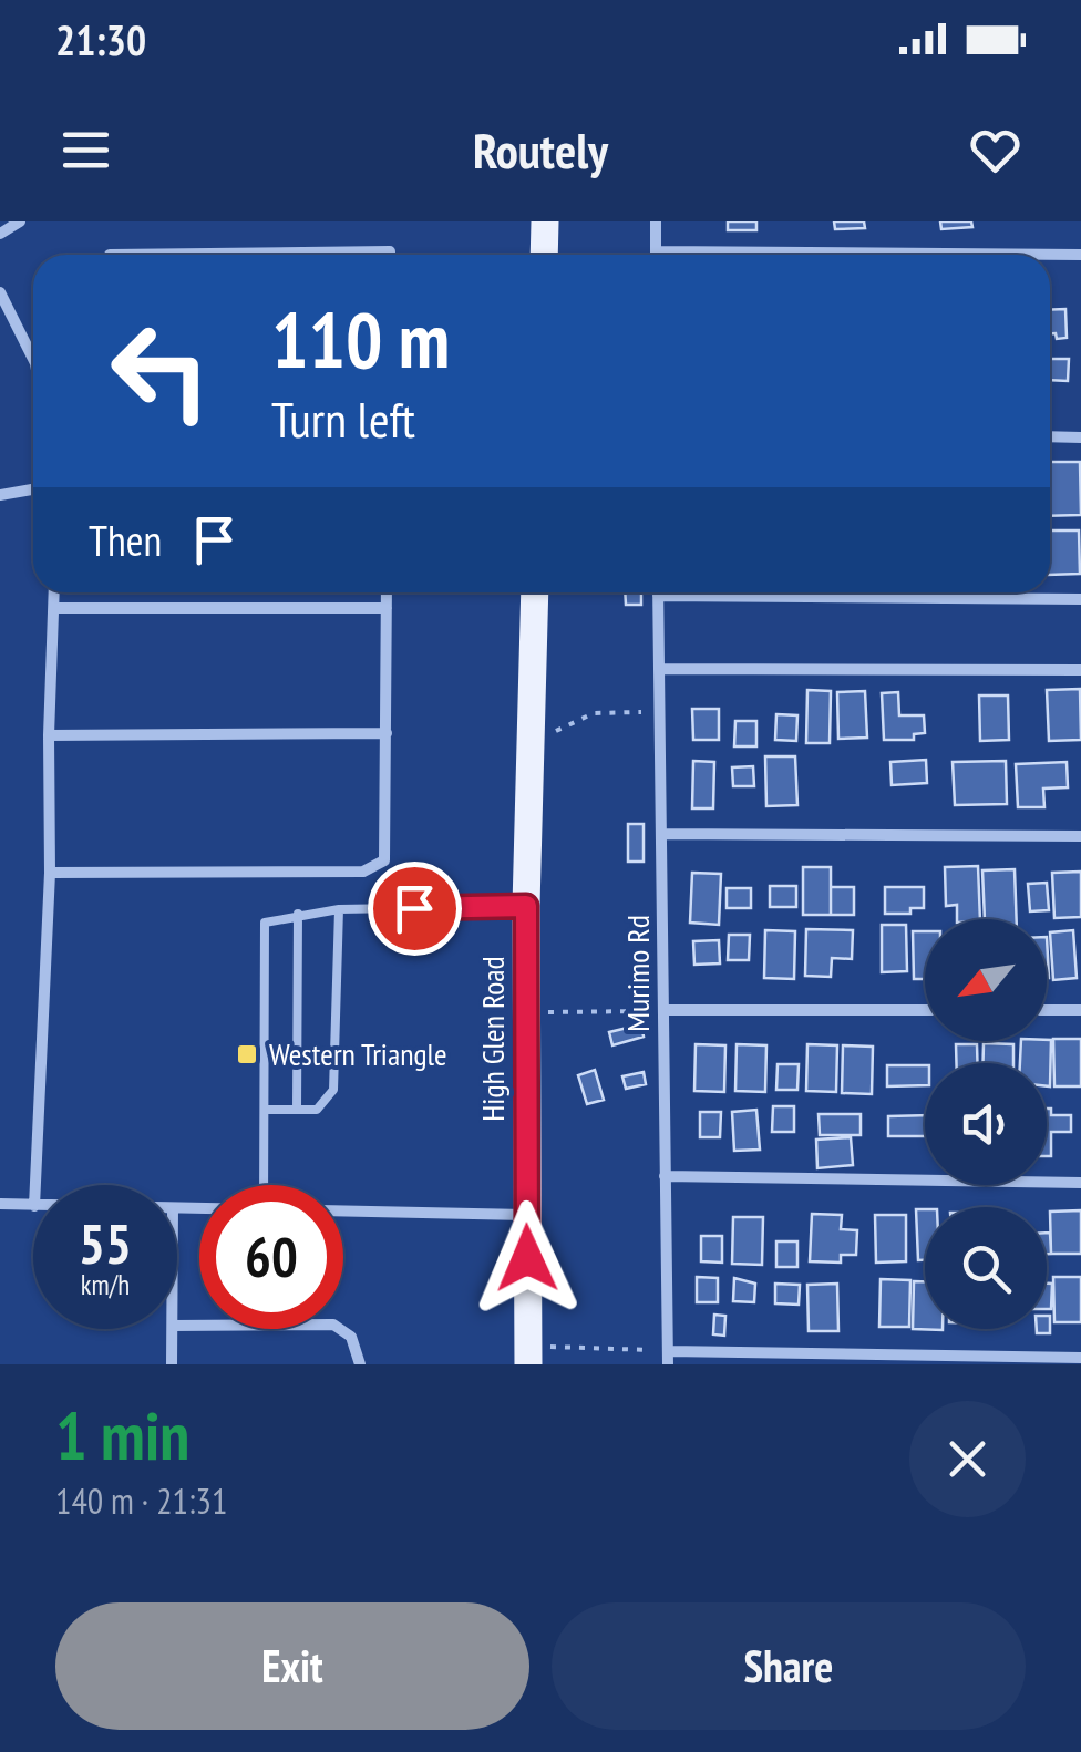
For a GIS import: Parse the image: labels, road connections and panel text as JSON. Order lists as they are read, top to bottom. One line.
{"streets":{"main road":["High Glen Road"],"street":["Murimo Rd"]},"places":{"transit":["Western Triangle"]},"north":"bottom left","page":{"status":"21:30","header":"Routely","turn":["110 m","Turn left"],"then":"Then","speed":"55 km/h","limit":"60","heading":["1 min","140 m · 21:31"],"buttons":["Exit","Share"]}}
